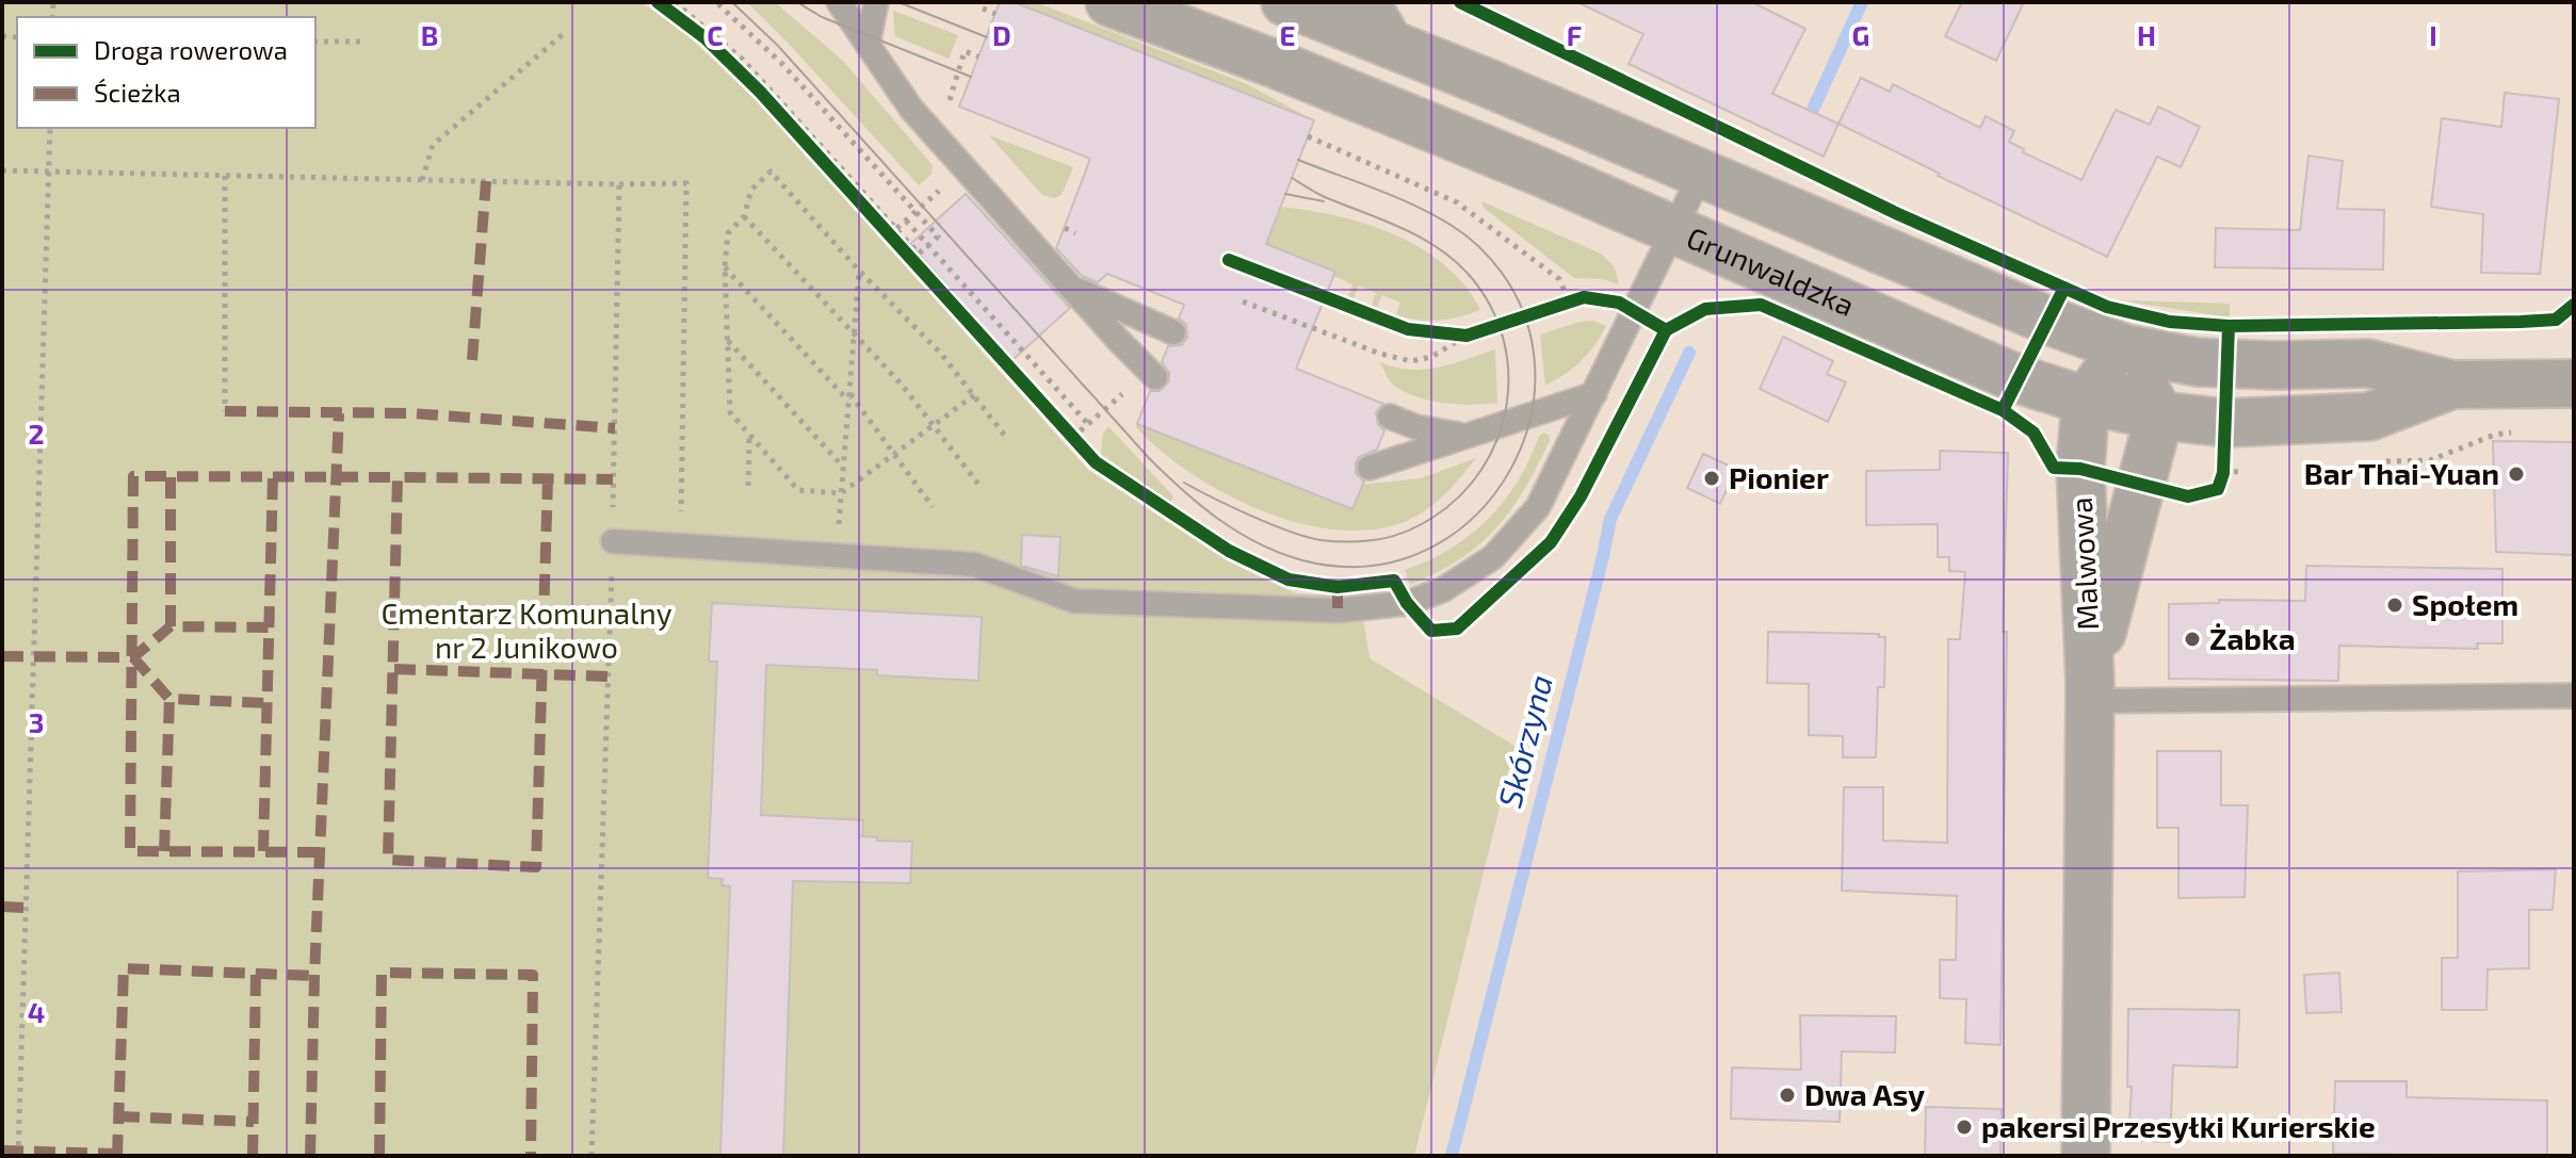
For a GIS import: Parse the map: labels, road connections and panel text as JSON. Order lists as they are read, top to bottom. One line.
{"streets":{"street":["Grunwaldzka","Malwowa"]},"crossings":[["Grunwaldzka","Malwowa"]],"water":["Skórzyna"],"parks":["Cmentarz Komunalny nr 2 Junikowo"],"places":["Bar Thai-Yuan","Pionier","Społem","Żabka","Dwa Asy","pakersi Przesyłki Kurierskie"],"legend":["Droga rowerowa","Ścieżka"],"grid":{"columns":["B","C","D","E","F","G","H","I"],"rows":["2","3","4"]}}
